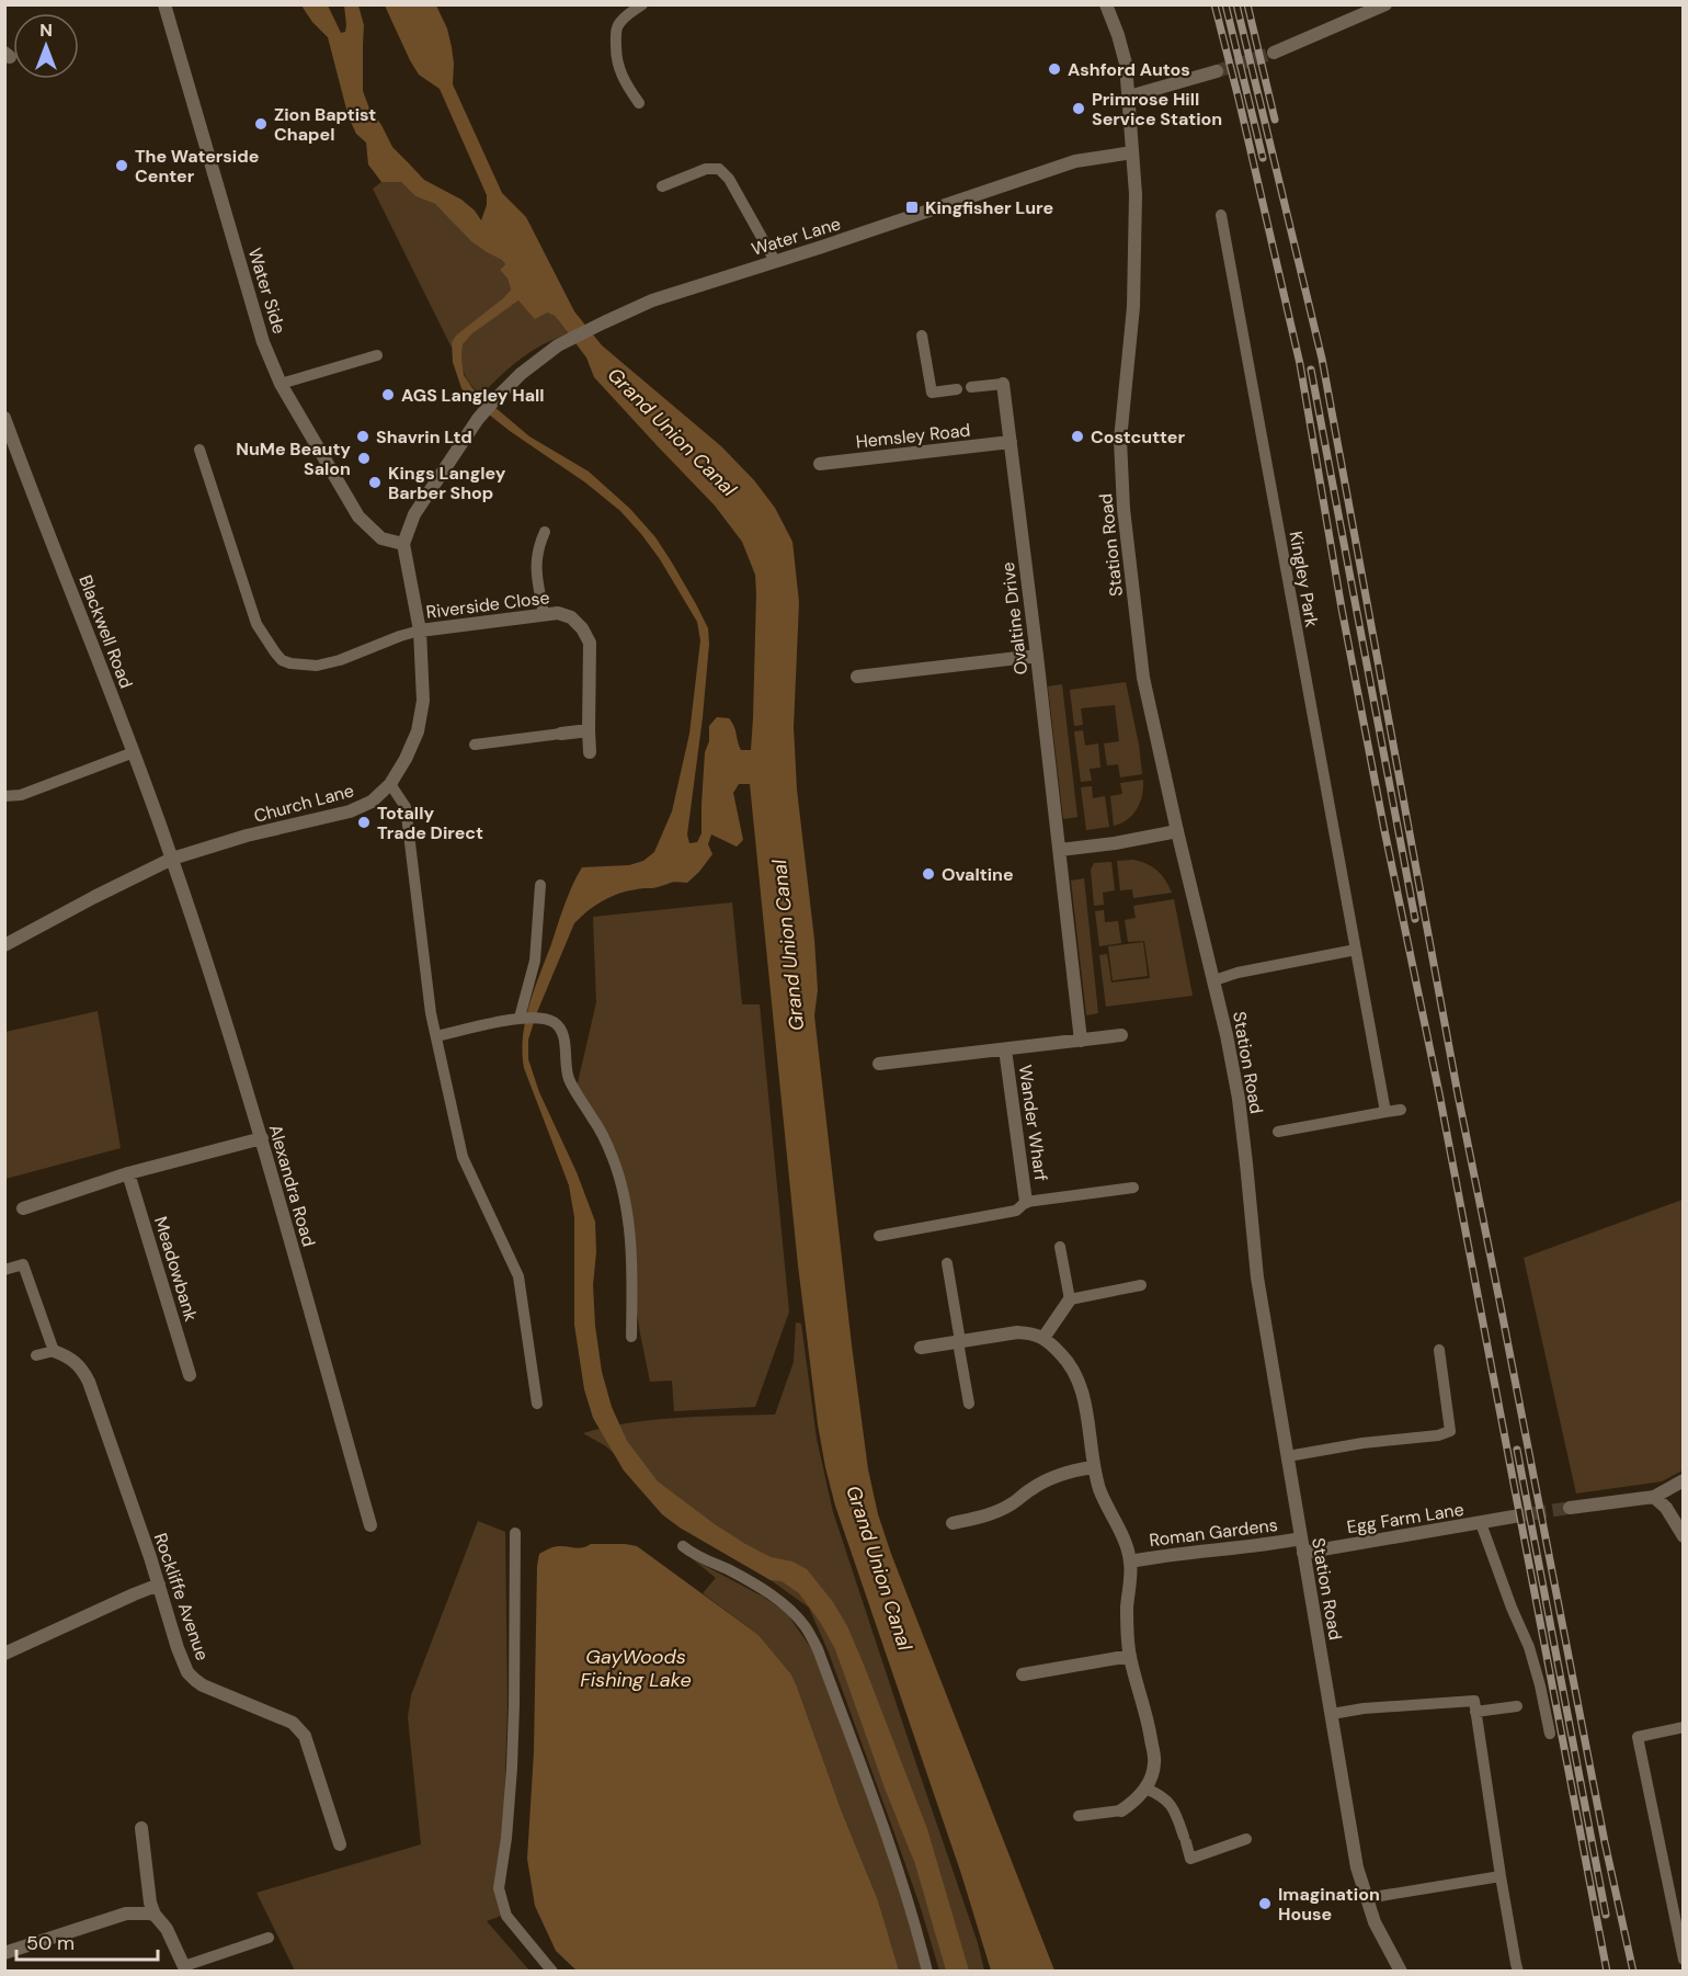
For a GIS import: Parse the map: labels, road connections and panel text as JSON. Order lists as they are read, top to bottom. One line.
{"streets":{"street":["Water Lane","Water Side","Hemsley Road","Station Road","Riverside Close","Ovaltine Drive","Blackwell Road","Church Lane","Wander Wharf","Alexandra Road","Meadowbank","Egg Farm Lane","Roman Gardens","Rockliffe Avenue"],"lane":["Kingley Park"]},"crossings":[["Water Lane","Water Side"],["Water Lane","Station Road"],["Water Lane","Church Lane"],["Water Side","Church Lane"],["Hemsley Road","Ovaltine Drive"],["Station Road","Egg Farm Lane"],["Station Road","Roman Gardens"],["Riverside Close","Church Lane"],["Blackwell Road","Church Lane"],["Blackwell Road","Alexandra Road"],["Church Lane","Alexandra Road"]],"water":["Grand Union Canal","GayWoods Fishing Lake"],"places":{"other":["Ashford Autos","Primrose Hill Service Station","Zion Baptist Chapel","The Waterside Center","AGS Langley Hall","Shavrin Ltd","Costcutter","NuMe Beauty Salon","Kings Langley Barber Shop","Totally Trade Direct","Ovaltine","Imagination House"],"transit":["Kingfisher Lure"]},"scale_bar":"50 m","north":"top"}
